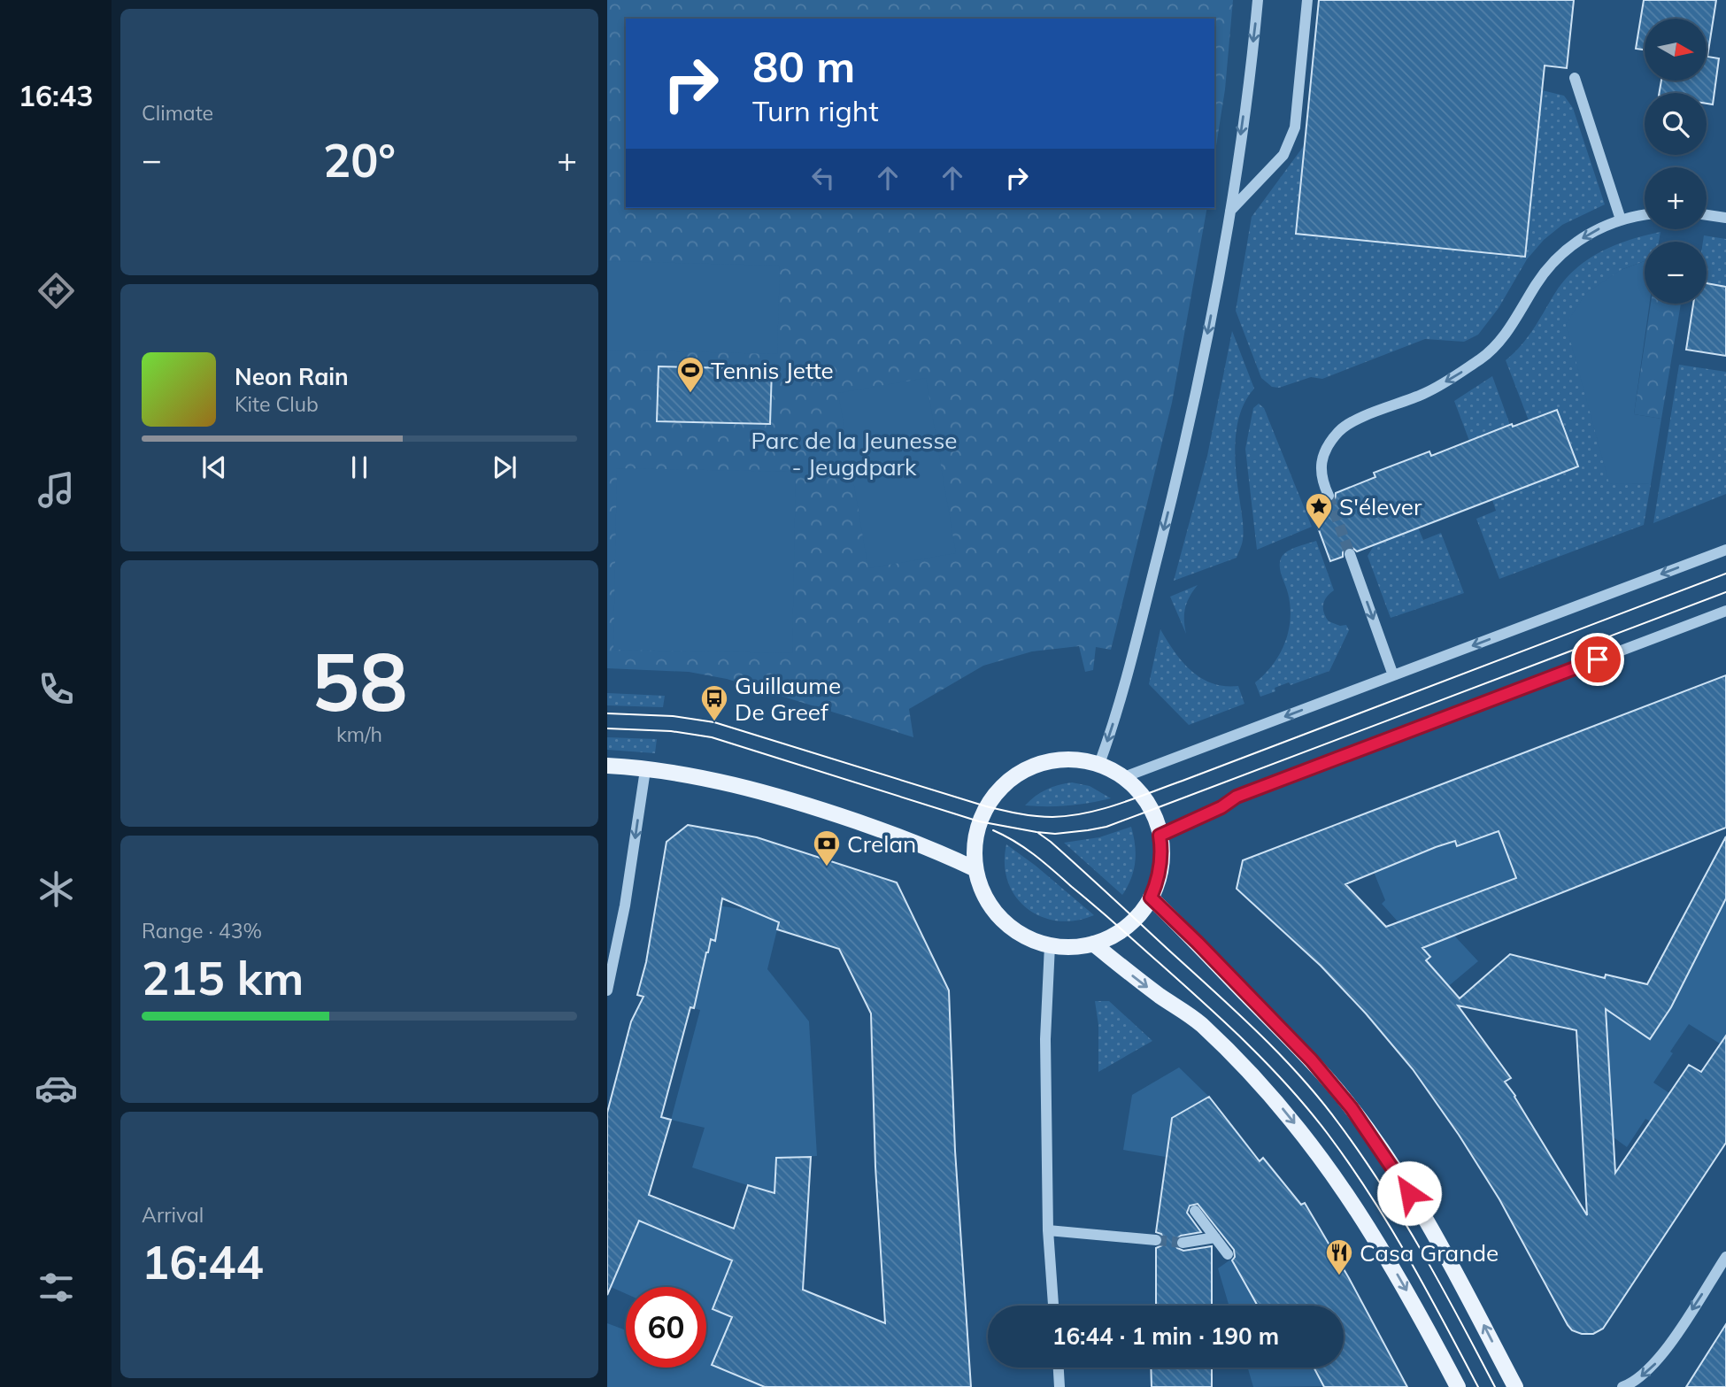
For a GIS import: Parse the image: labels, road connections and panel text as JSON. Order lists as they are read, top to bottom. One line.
{"parks":["Parc de la Jeunesse - Jeugdpark"],"places":{"sports":["Tennis Jette"],"place":["S'élever"],"bus stop":["Guillaume De Greef"],"bank":["Crelan"],"restaurant":["Casa Grande"]},"north":"right","page":{"tabs":"16:43","tile":["Climate",["58","km/h"],["Range · 43%","215 km"],["Arrival","16:44"]],"map_buttons":["+","−"],"turn":["80 m","Turn right"],"heat":["−","20°","+"],"song":["Neon Rain","Kite Club"],"limit":"60","trip":"16:44 · 1 min · 190 m"}}
